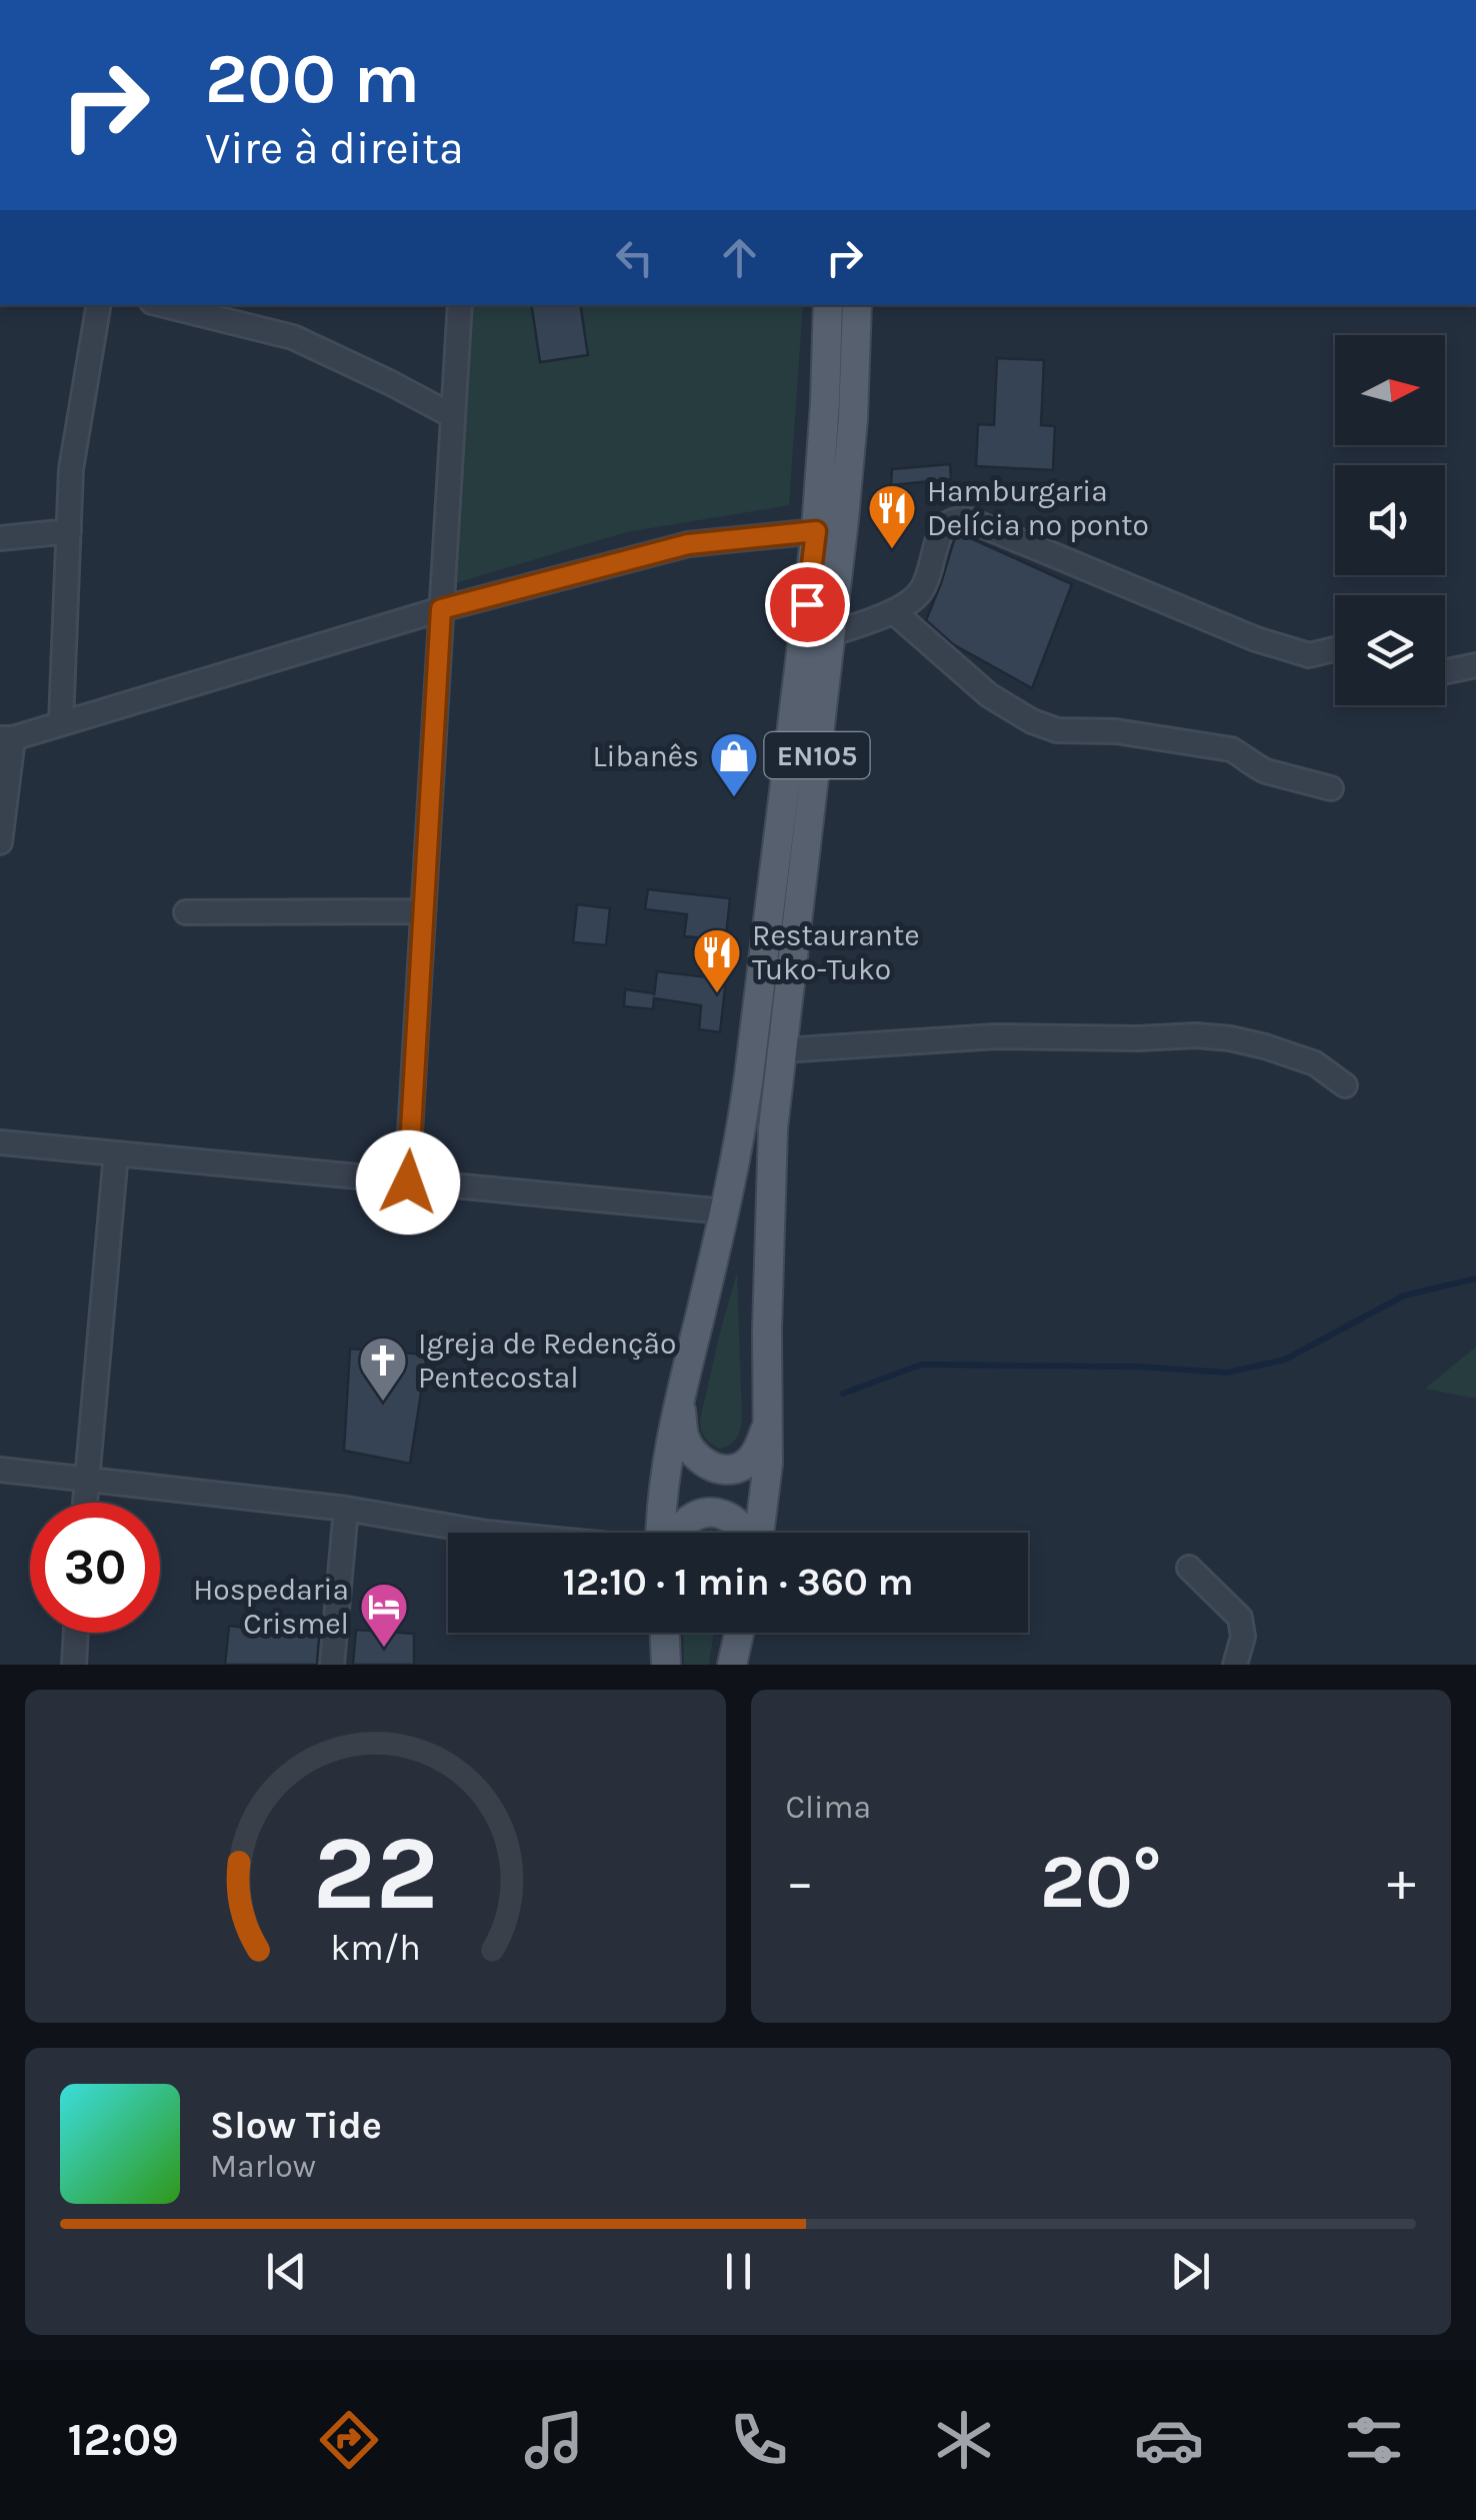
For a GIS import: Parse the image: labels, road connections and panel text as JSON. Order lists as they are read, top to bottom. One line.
{"streets":{"main road":["EN105"]},"places":{"restaurant":["Hamburgaria Delícia no ponto","Restaurante Tuko-Tuko"],"shop":["Libanês"],"church":["Igreja de Redenção Pentecostal"],"hotel":["Hospedaria Crismel"]},"north":"right","page":{"turn":["200 m","Vire à direita"],"limit":"30","trip":"12:10 · 1 min · 360 m","tile":"Clima","heat":["−","20°","+"],"song":["Slow Tide","Marlow"],"tabs":"12:09","gauge":["22","km/h"]}}
